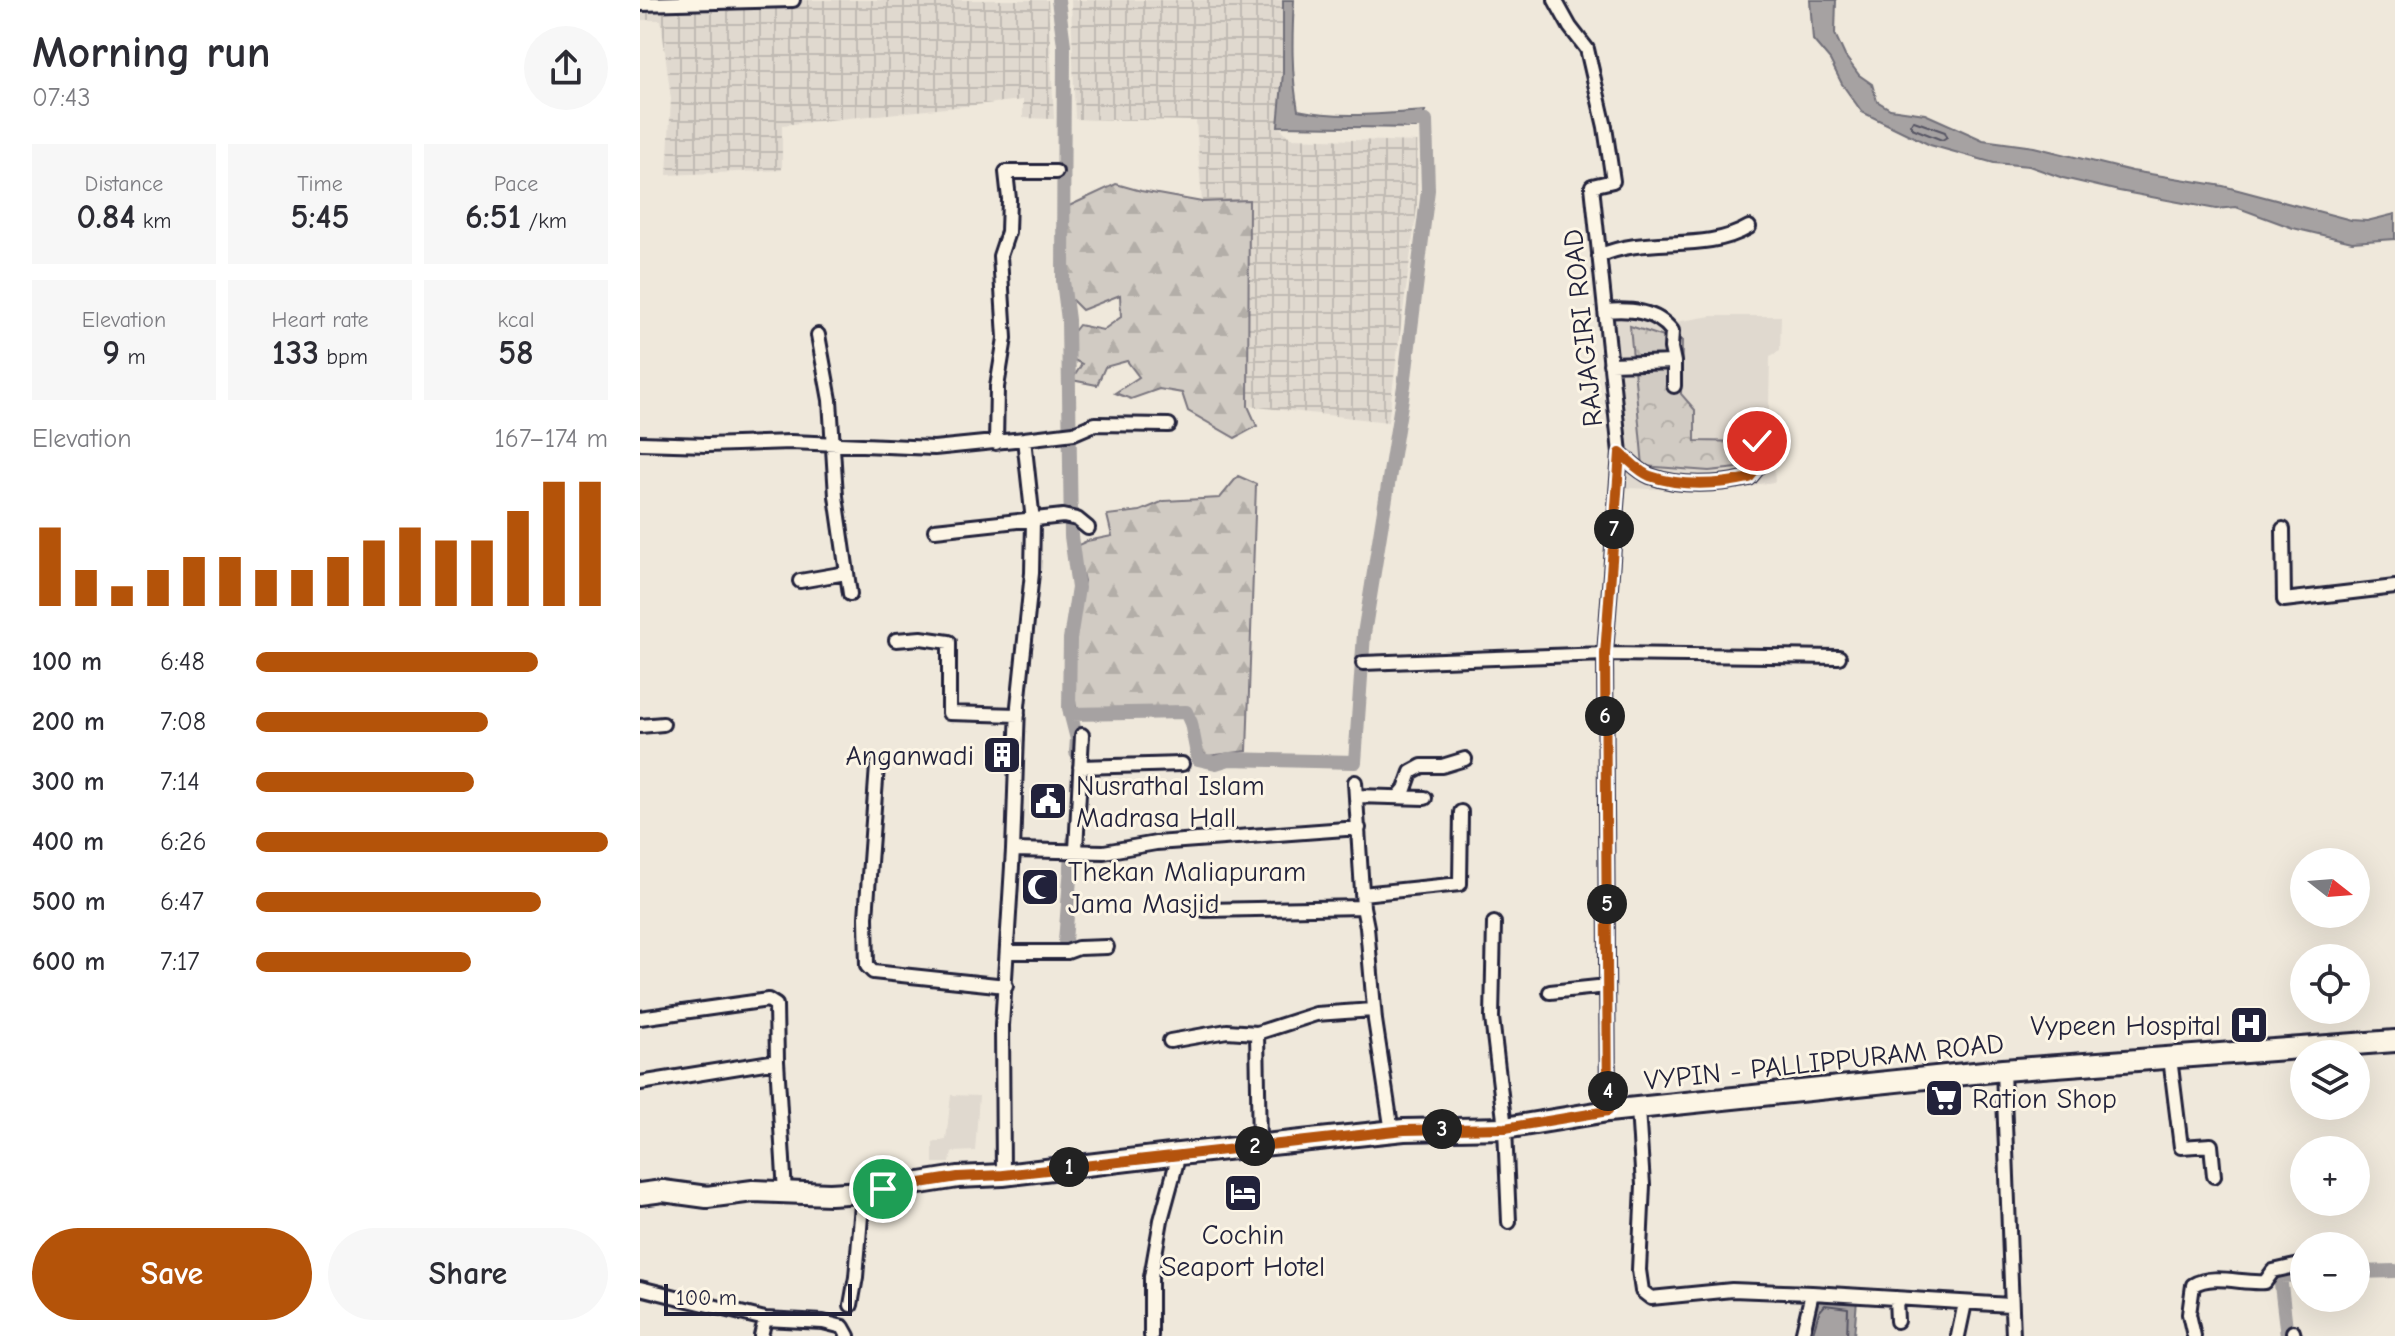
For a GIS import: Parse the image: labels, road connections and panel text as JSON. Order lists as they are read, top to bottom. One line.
{"streets":{"main road":["VYPIN - PALLIPPURAM ROAD"],"street":["RAJAGIRI ROAD"]},"crossings":[["RAJAGIRI ROAD","VYPIN - PALLIPPURAM ROAD"]],"places":{"building":["Anganwadi"],"public building":["Nusrathal Islam Madrasa Hall"],"mosque":["Thekan Maliapuram Jama Masjid"],"hospital":["Vypeen Hospital"],"supermarket":["Ration Shop"],"hotel":["Cochin Seaport Hotel"]},"scale_bar":"100 m","north":"right","page":{"heading":["Morning run","07:43"],"stats":[["Distance","0.84 km"],["Time","5:45"],["Pace","6:51 /km"],["Elevation","9 m"],["Heart rate","133 bpm"],["kcal","58"]],"chart":["Elevation","167–174 m"],"pins":["7","6","5","4","3","2","1"],"list":[{"name":"100 m","note":"6:48"},{"name":"200 m","note":"7:08"},{"name":"300 m","note":"7:14"},{"name":"400 m","note":"6:26"},{"name":"500 m","note":"6:47"},{"name":"600 m","note":"7:17"}],"map_buttons":["+","−"],"buttons":["Save","Share"],"scale":"100 m"}}
